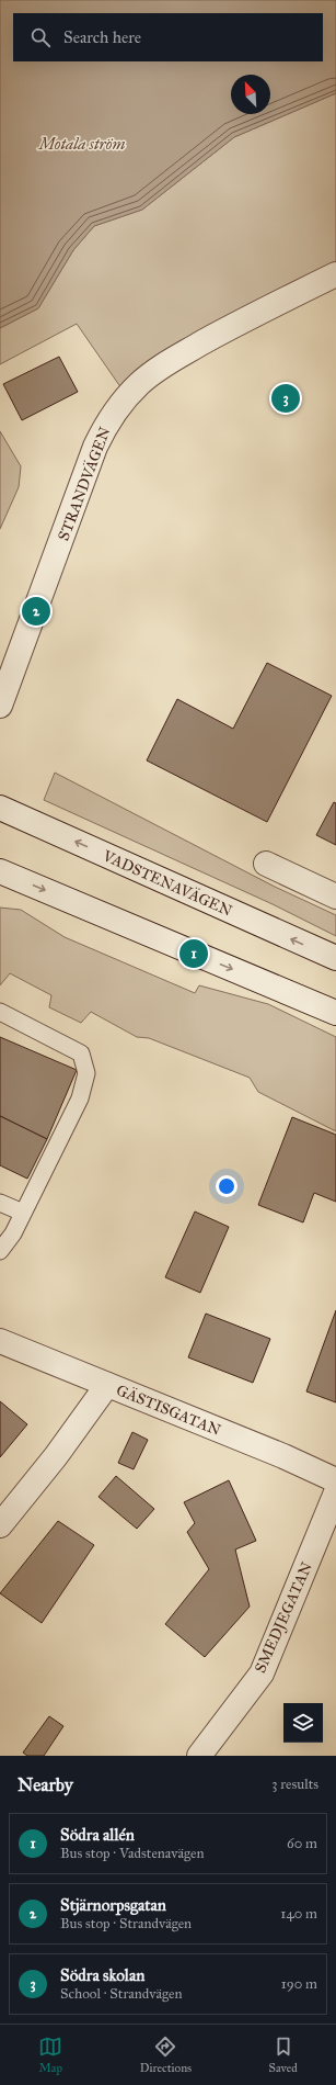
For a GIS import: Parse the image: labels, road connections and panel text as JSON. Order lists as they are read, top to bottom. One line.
{"streets":{"street":["STRANDVÄGEN","VADSTENAVÄGEN","GÄSTISGATAN","SMEDJEGATAN"]},"water":["Motala ström"],"north":"top left","page":{"search":"Search here","pins":["3","2","1"],"heading":["Nearby","3 results"],"list":[{"mark":"1","name":"Södra allén","note":"Bus stop · Vadstenavägen","value":"60 m"},{"mark":"2","name":"Stjärnorpsgatan","note":"Bus stop · Strandvägen","value":"140 m"},{"mark":"3","name":"Södra skolan","note":"School · Strandvägen","value":"190 m"}],"nav":["Map","Directions","Saved"]}}
